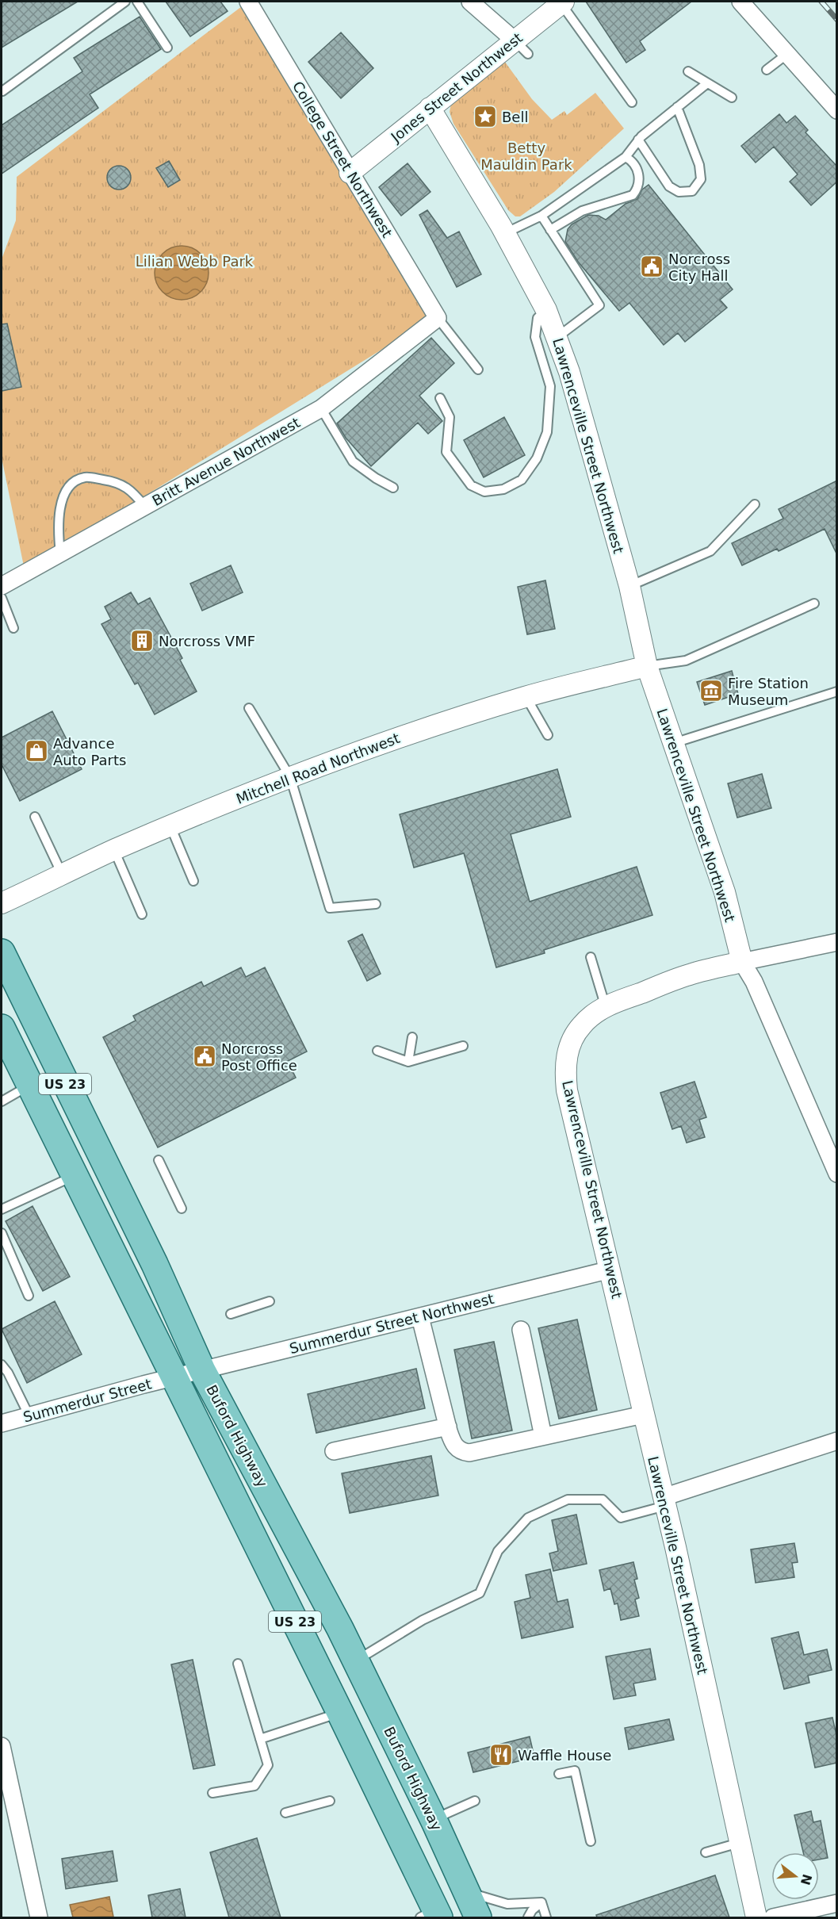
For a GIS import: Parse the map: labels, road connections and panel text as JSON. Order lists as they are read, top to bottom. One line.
{"streets":{"main road":["US 23","Buford Highway"],"street":["Jones Street Northwest","College Street Northwest","Lawrenceville Street Northwest","Britt Avenue Northwest","Mitchell Road Northwest","Summerdur Street Northwest","Summerdur Street"]},"crossings":[["Jones Street Northwest","College Street Northwest"],["Jones Street Northwest","Lawrenceville Street Northwest"],["College Street Northwest","Britt Avenue Northwest"],["Lawrenceville Street Northwest","Mitchell Road Northwest"],["Lawrenceville Street Northwest","Summerdur Street Northwest"],["Summerdur Street Northwest","Summerdur Street"],["Summerdur Street Northwest","Buford Highway"],["Summerdur Street","Buford Highway"]],"parks":["Betty Mauldin Park","Lilian Webb Park"],"places":{"place":["Bell"],"public building":["Norcross City Hall","Norcross Post Office"],"building":["Norcross VMF"],"museum":["Fire Station Museum"],"shop":["Advance Auto Parts"],"restaurant":["Waffle House"]},"north":"right"}
